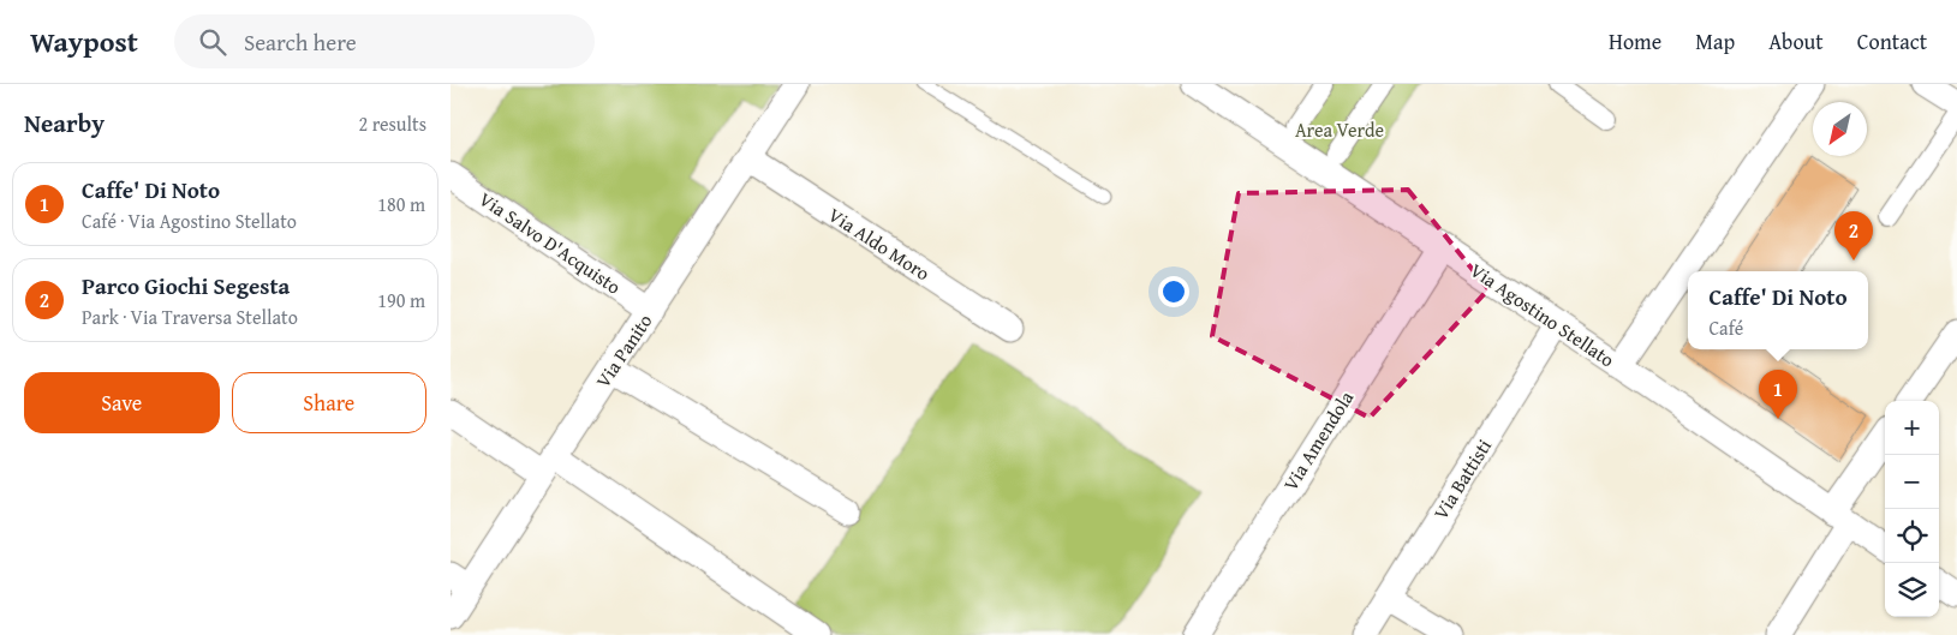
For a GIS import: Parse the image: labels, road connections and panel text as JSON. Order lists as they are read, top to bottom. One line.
{"streets":{"street":["Via Salvo D'Acquisto","Via Aldo Moro","Via Agostino Stellato","Via Panito","Via Amendola","Via Battisti"]},"crossings":[["Via Salvo D'Acquisto","Via Panito"],["Via Aldo Moro","Via Panito"],["Via Agostino Stellato","Via Amendola"],["Via Agostino Stellato","Via Battisti"]],"parks":["Area Verde"],"north":"bottom left","page":{"header":"Waypost","search":"Search here","nav":["Home","Map","About","Contact"],"heading":["Nearby","2 results"],"list":[{"mark":"1","name":"Caffe' Di Noto","note":"Café · Via Agostino Stellato","value":"180 m"},{"mark":"2","name":"Parco Giochi Segesta","note":"Park · Via Traversa Stellato","value":"190 m"}],"pins":["2","1"],"popup":["Caffe' Di Noto","Café"],"buttons":["Save","Share"],"map_buttons":["+","−"]}}
